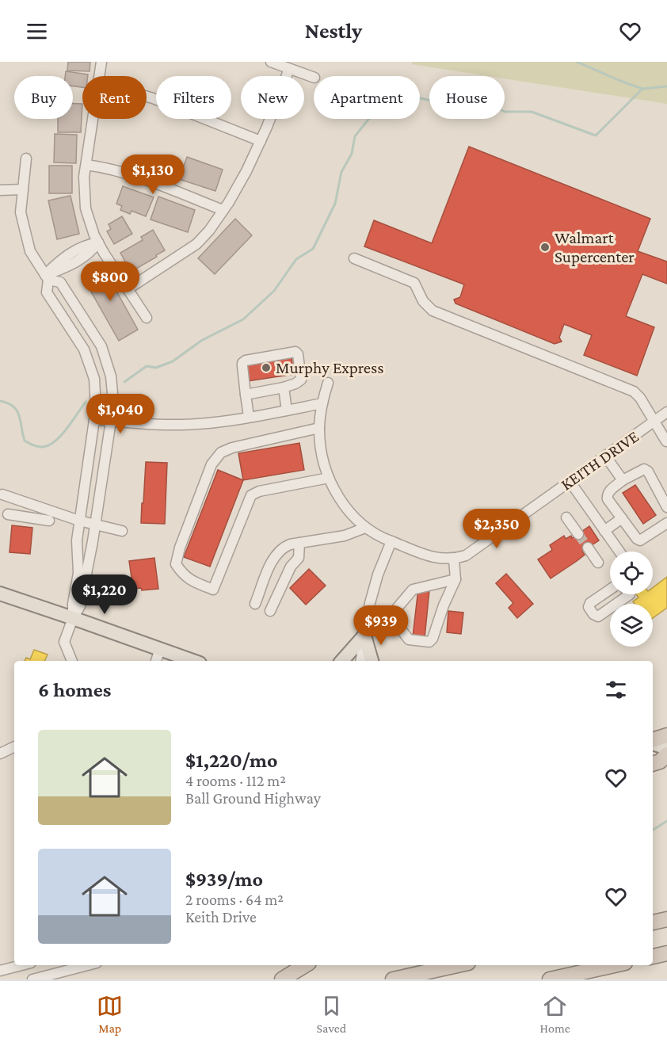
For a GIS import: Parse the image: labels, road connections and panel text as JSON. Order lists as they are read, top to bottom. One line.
{"streets":{"street":["KEITH DRIVE"]},"places":["Walmart Supercenter","Murphy Express"],"page":{"header":"Nestly","chip":["Buy","Rent","Filters","New","Apartment","House"],"price":["$1,130","$800","$1,040","$2,350","$1,220","$939"],"heading":"6 homes","list":[{"name":"$1,220/mo","note":"4 rooms · 112 m² · Ball Ground Highway"},{"name":"$939/mo","note":"2 rooms · 64 m² · Keith Drive"}],"tabs":["Map","Saved","Home"]}}
